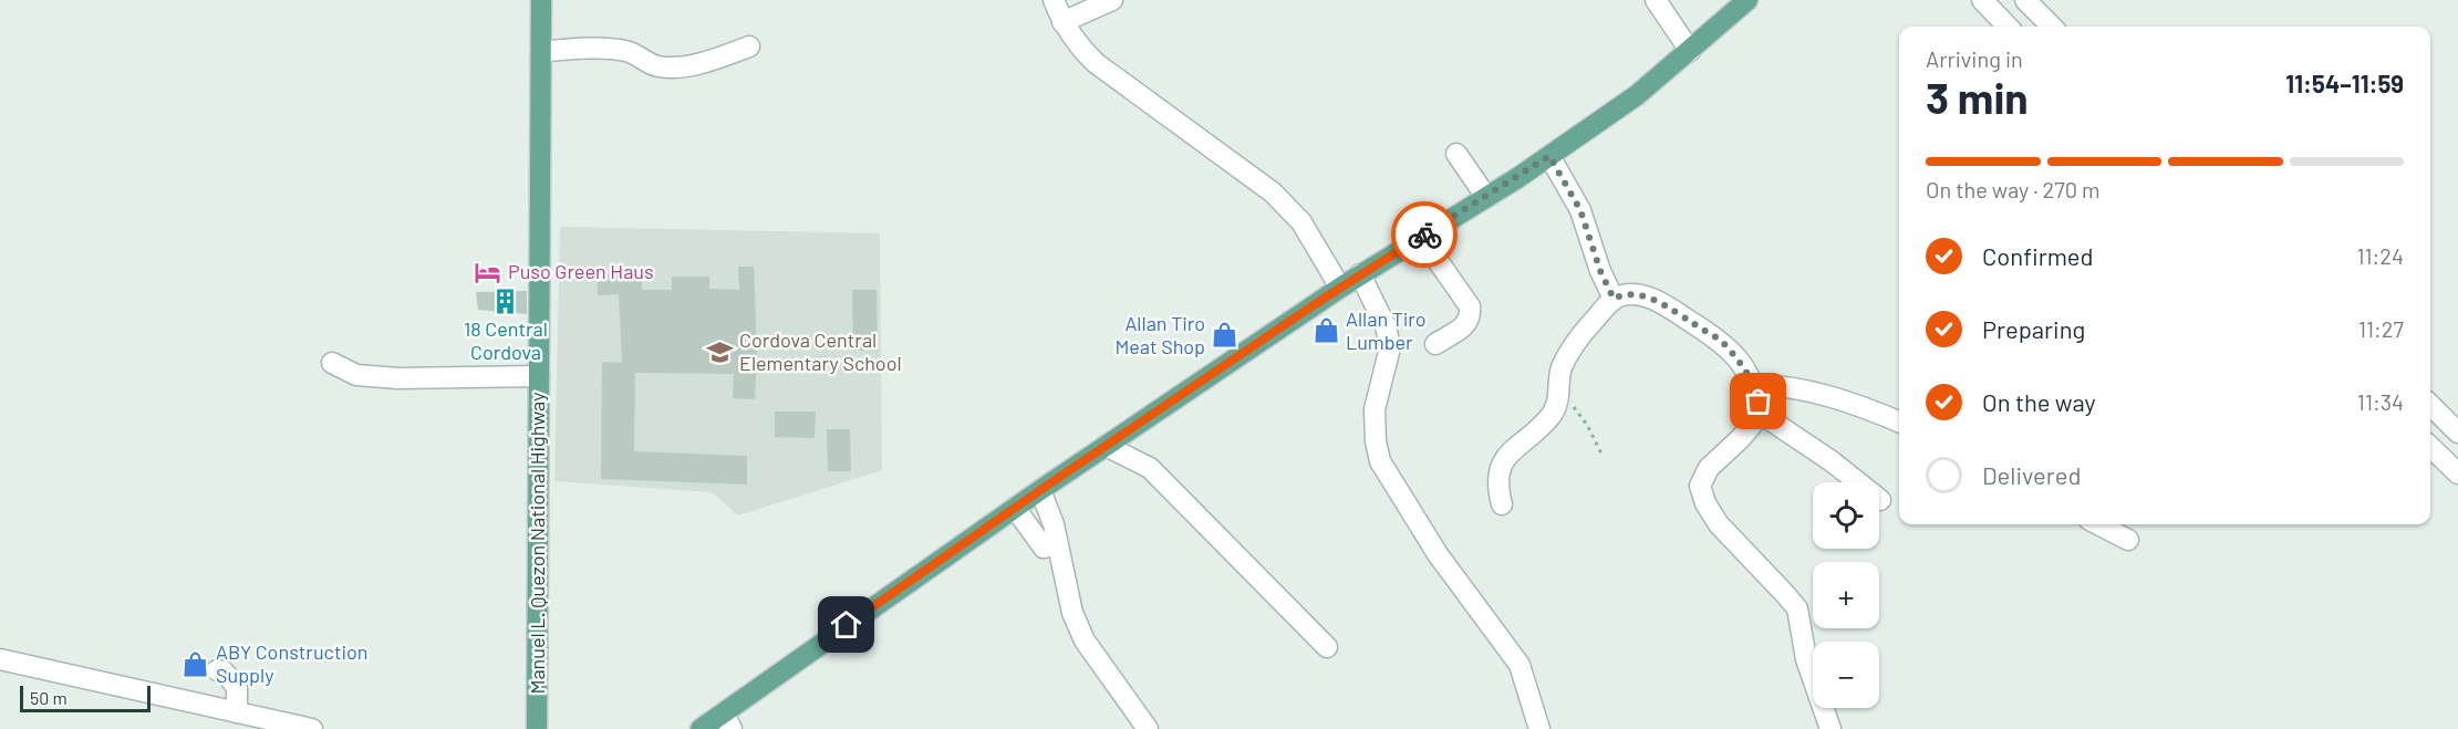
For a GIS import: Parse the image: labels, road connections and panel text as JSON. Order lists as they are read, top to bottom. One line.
{"streets":{"main road":["Manuel L. Quezon National Highway"]},"places":{"hotel":["Puso Green Haus"],"building":["18 Central Cordova"],"shop":["Allan Tiro Lumber","Allan Tiro Meat Shop","ABY Construction Supply"],"school or university":["Cordova Central Elementary School"]},"scale_bar":"50 m","page":{"heading":["3 min","Arriving in","11:54–11:59"],"bar":"On the way · 270 m","list":[["Confirmed","11:24"],["Preparing","11:27"],["On the way","11:34"],"Delivered"],"map_buttons":["+","−"],"scale":"50 m"}}
